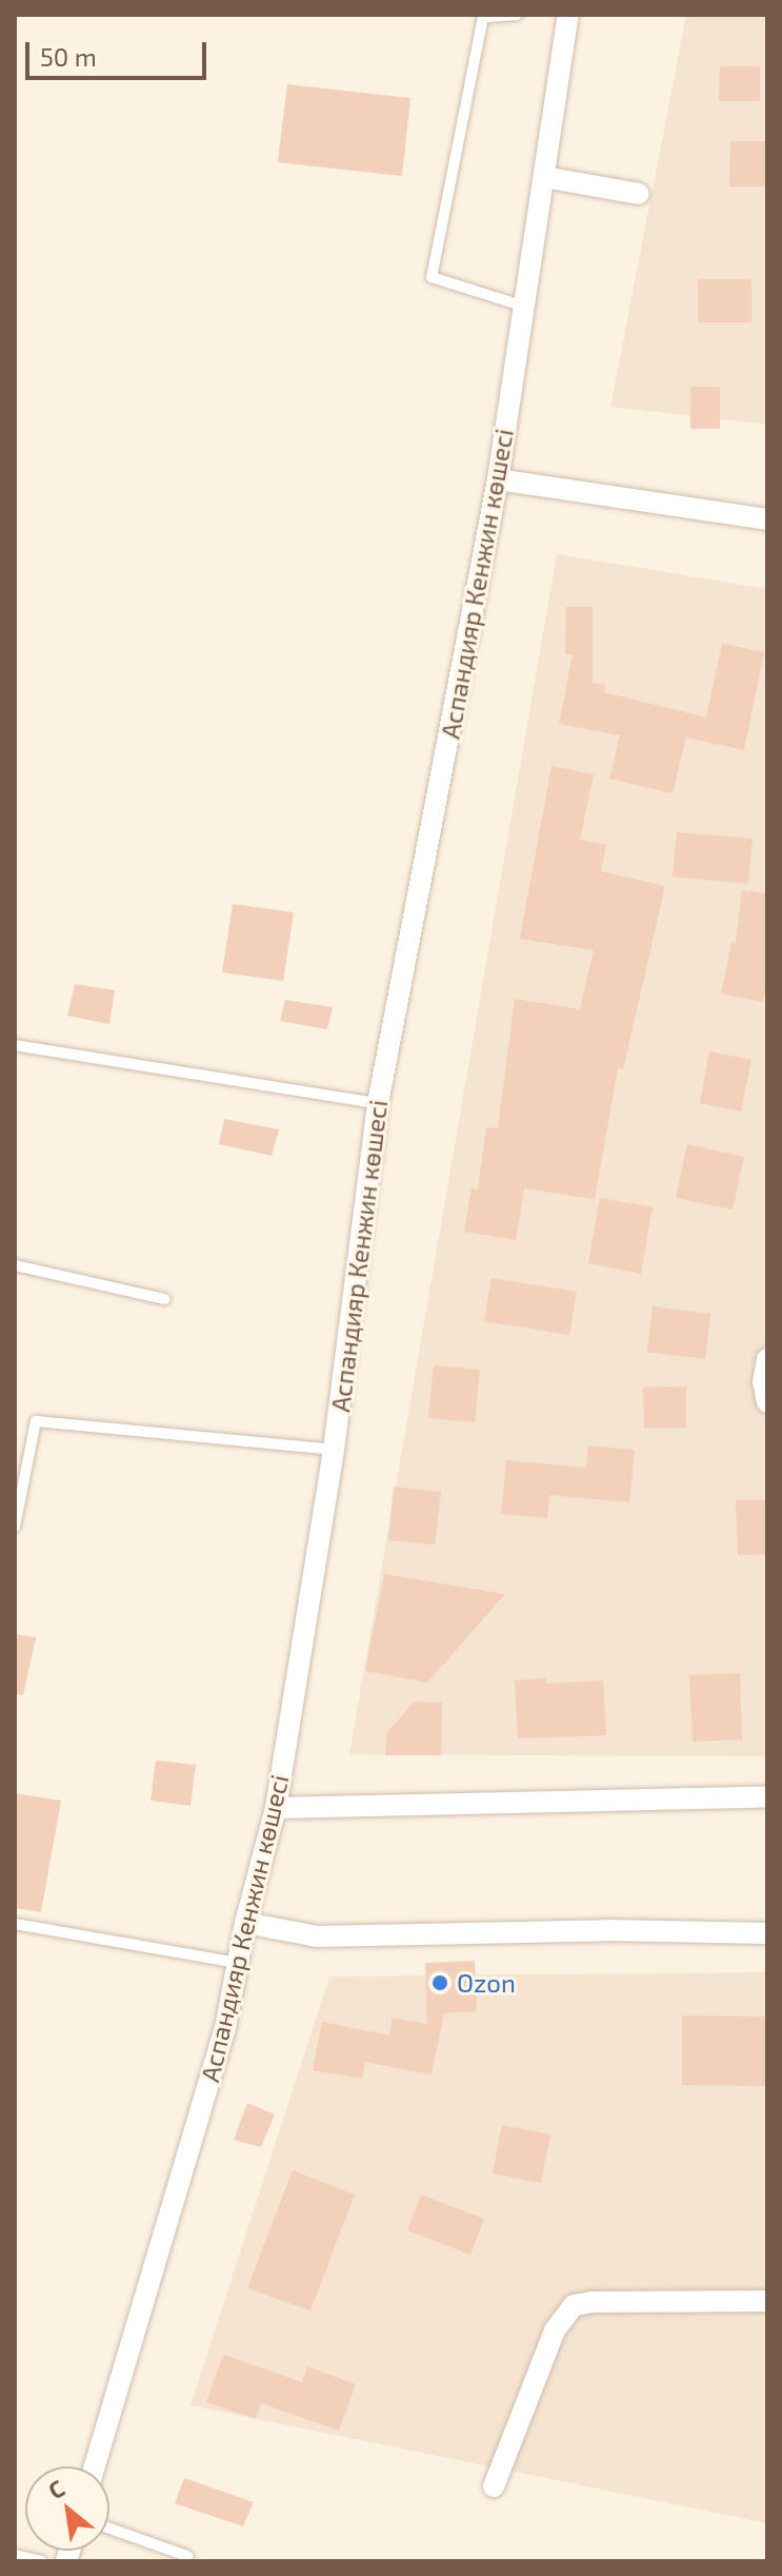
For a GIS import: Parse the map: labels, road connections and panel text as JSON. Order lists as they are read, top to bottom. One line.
{"streets":{"street":["Аспандияр Кенжин көшесі"]},"places":["Ozon"],"scale_bar":"50 m","north":"top left"}
